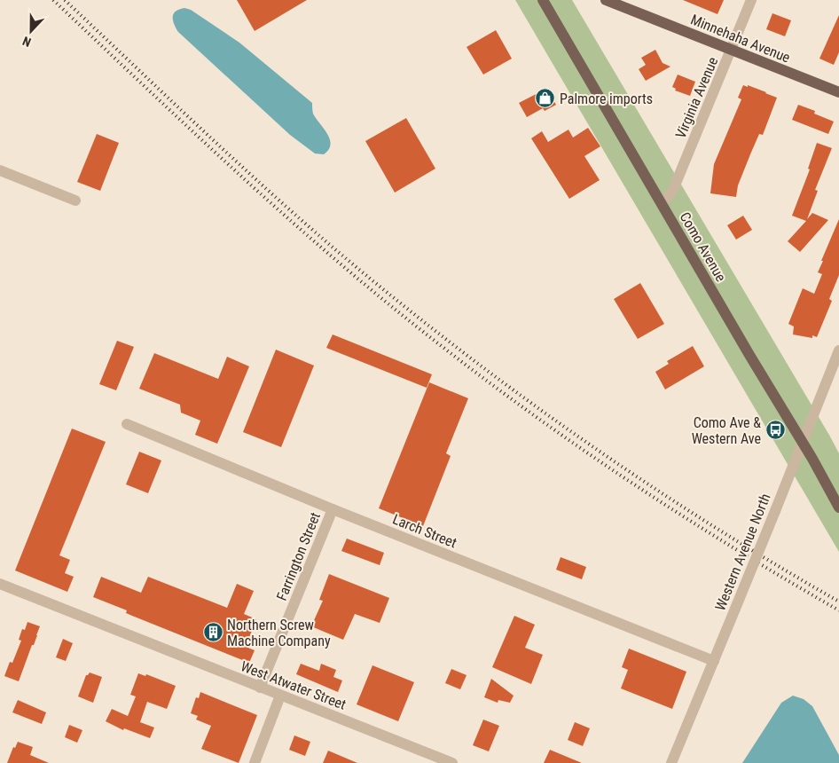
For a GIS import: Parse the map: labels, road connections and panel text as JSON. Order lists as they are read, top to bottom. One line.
{"streets":{"main road":["Minnehaha Avenue","Como Avenue"],"street":["Virginia Avenue","Larch Street","Western Avenue North","Farrington Street","West Atwater Street"]},"crossings":[["Minnehaha Avenue","Virginia Avenue"],["Virginia Avenue","Como Avenue"],["Como Avenue","Western Avenue North"],["Larch Street","Western Avenue North"],["Larch Street","Farrington Street"],["Farrington Street","West Atwater Street"]],"places":{"shop":["Palmore imports"],"bus stop":["Como Ave & Western Ave"],"building":["Northern Screw Machine Company"]},"north":"bottom"}
